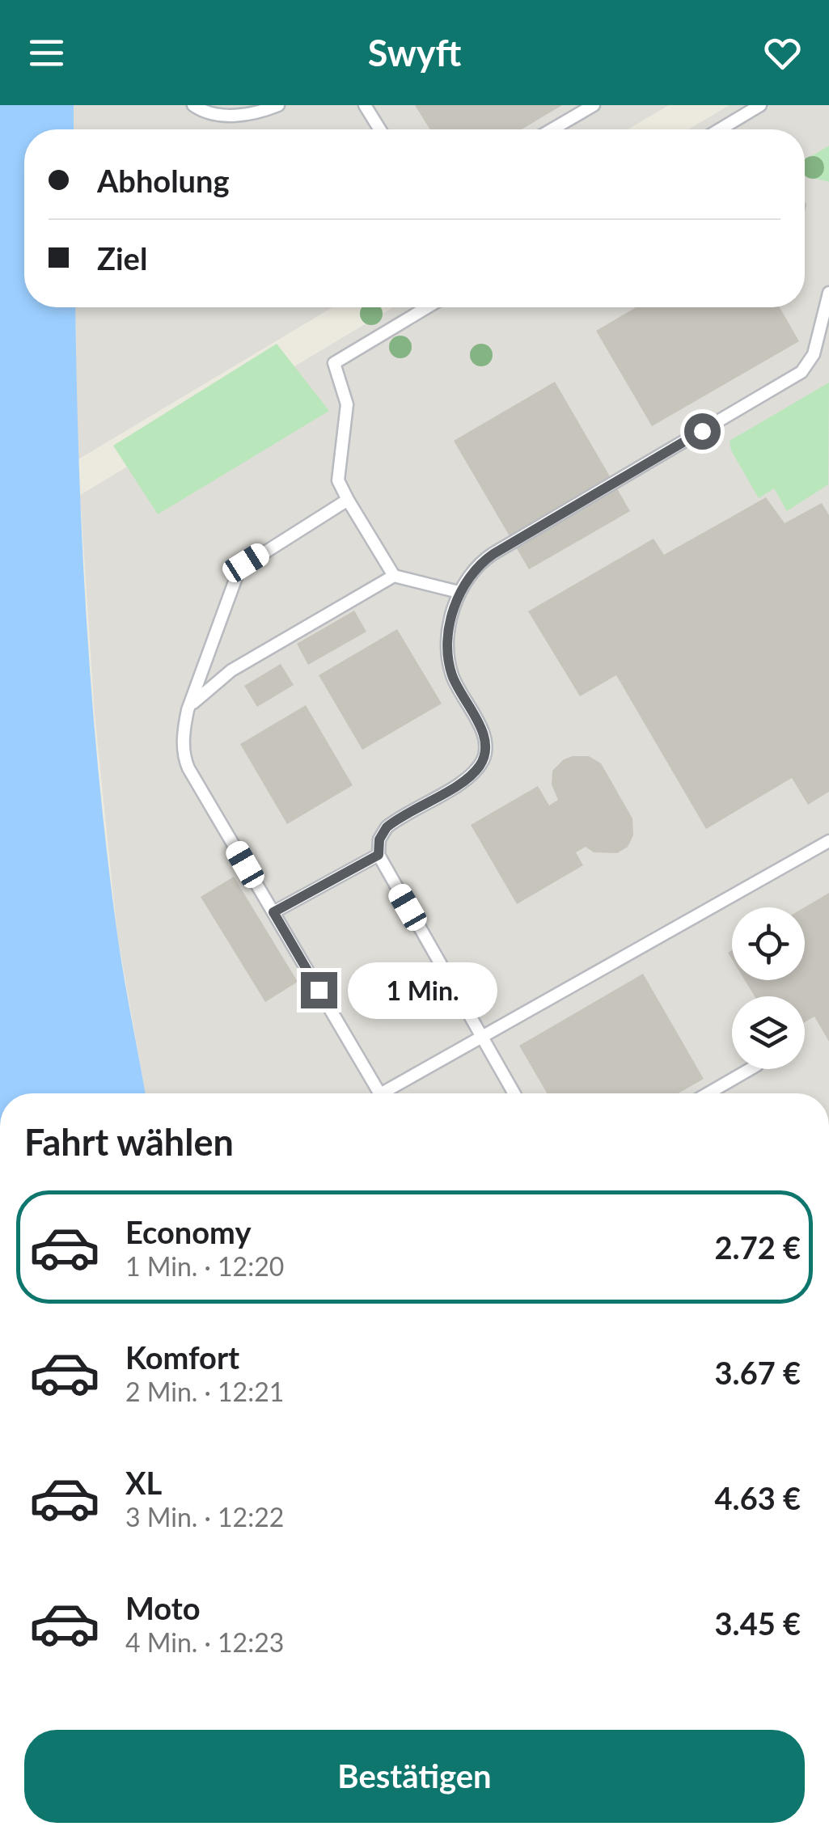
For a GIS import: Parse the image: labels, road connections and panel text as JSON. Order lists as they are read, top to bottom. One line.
{"page":{"header":"Swyft","banner":["Abholung","Ziel"],"bubble":"1 Min.","heading":"Fahrt wählen","list":[{"name":"Economy","note":"1 Min. · 12:20","value":"2.72 €"},{"name":"Komfort","note":"2 Min. · 12:21","value":"3.67 €"},{"name":"XL","note":"3 Min. · 12:22","value":"4.63 €"},{"name":"Moto","note":"4 Min. · 12:23","value":"3.45 €"}],"buttons":"Bestätigen"}}
